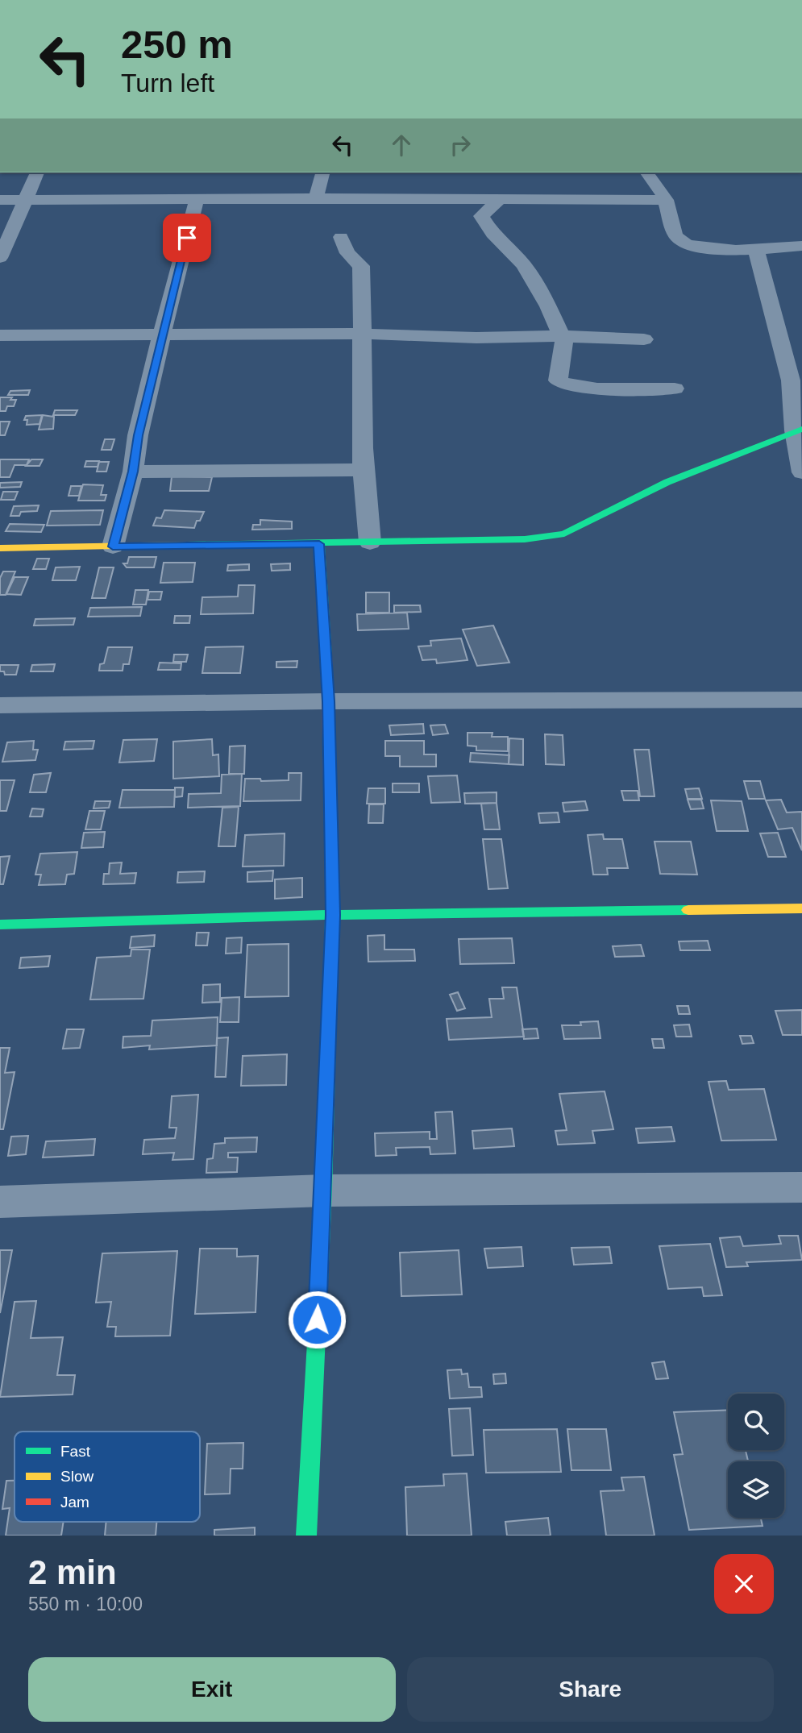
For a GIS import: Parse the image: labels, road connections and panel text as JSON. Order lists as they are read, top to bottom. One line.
{"legend":["Fast","Slow","Jam"],"page":{"turn":["250 m","Turn left"],"heading":["2 min","550 m · 10:00"],"buttons":["Exit","Share"]}}
